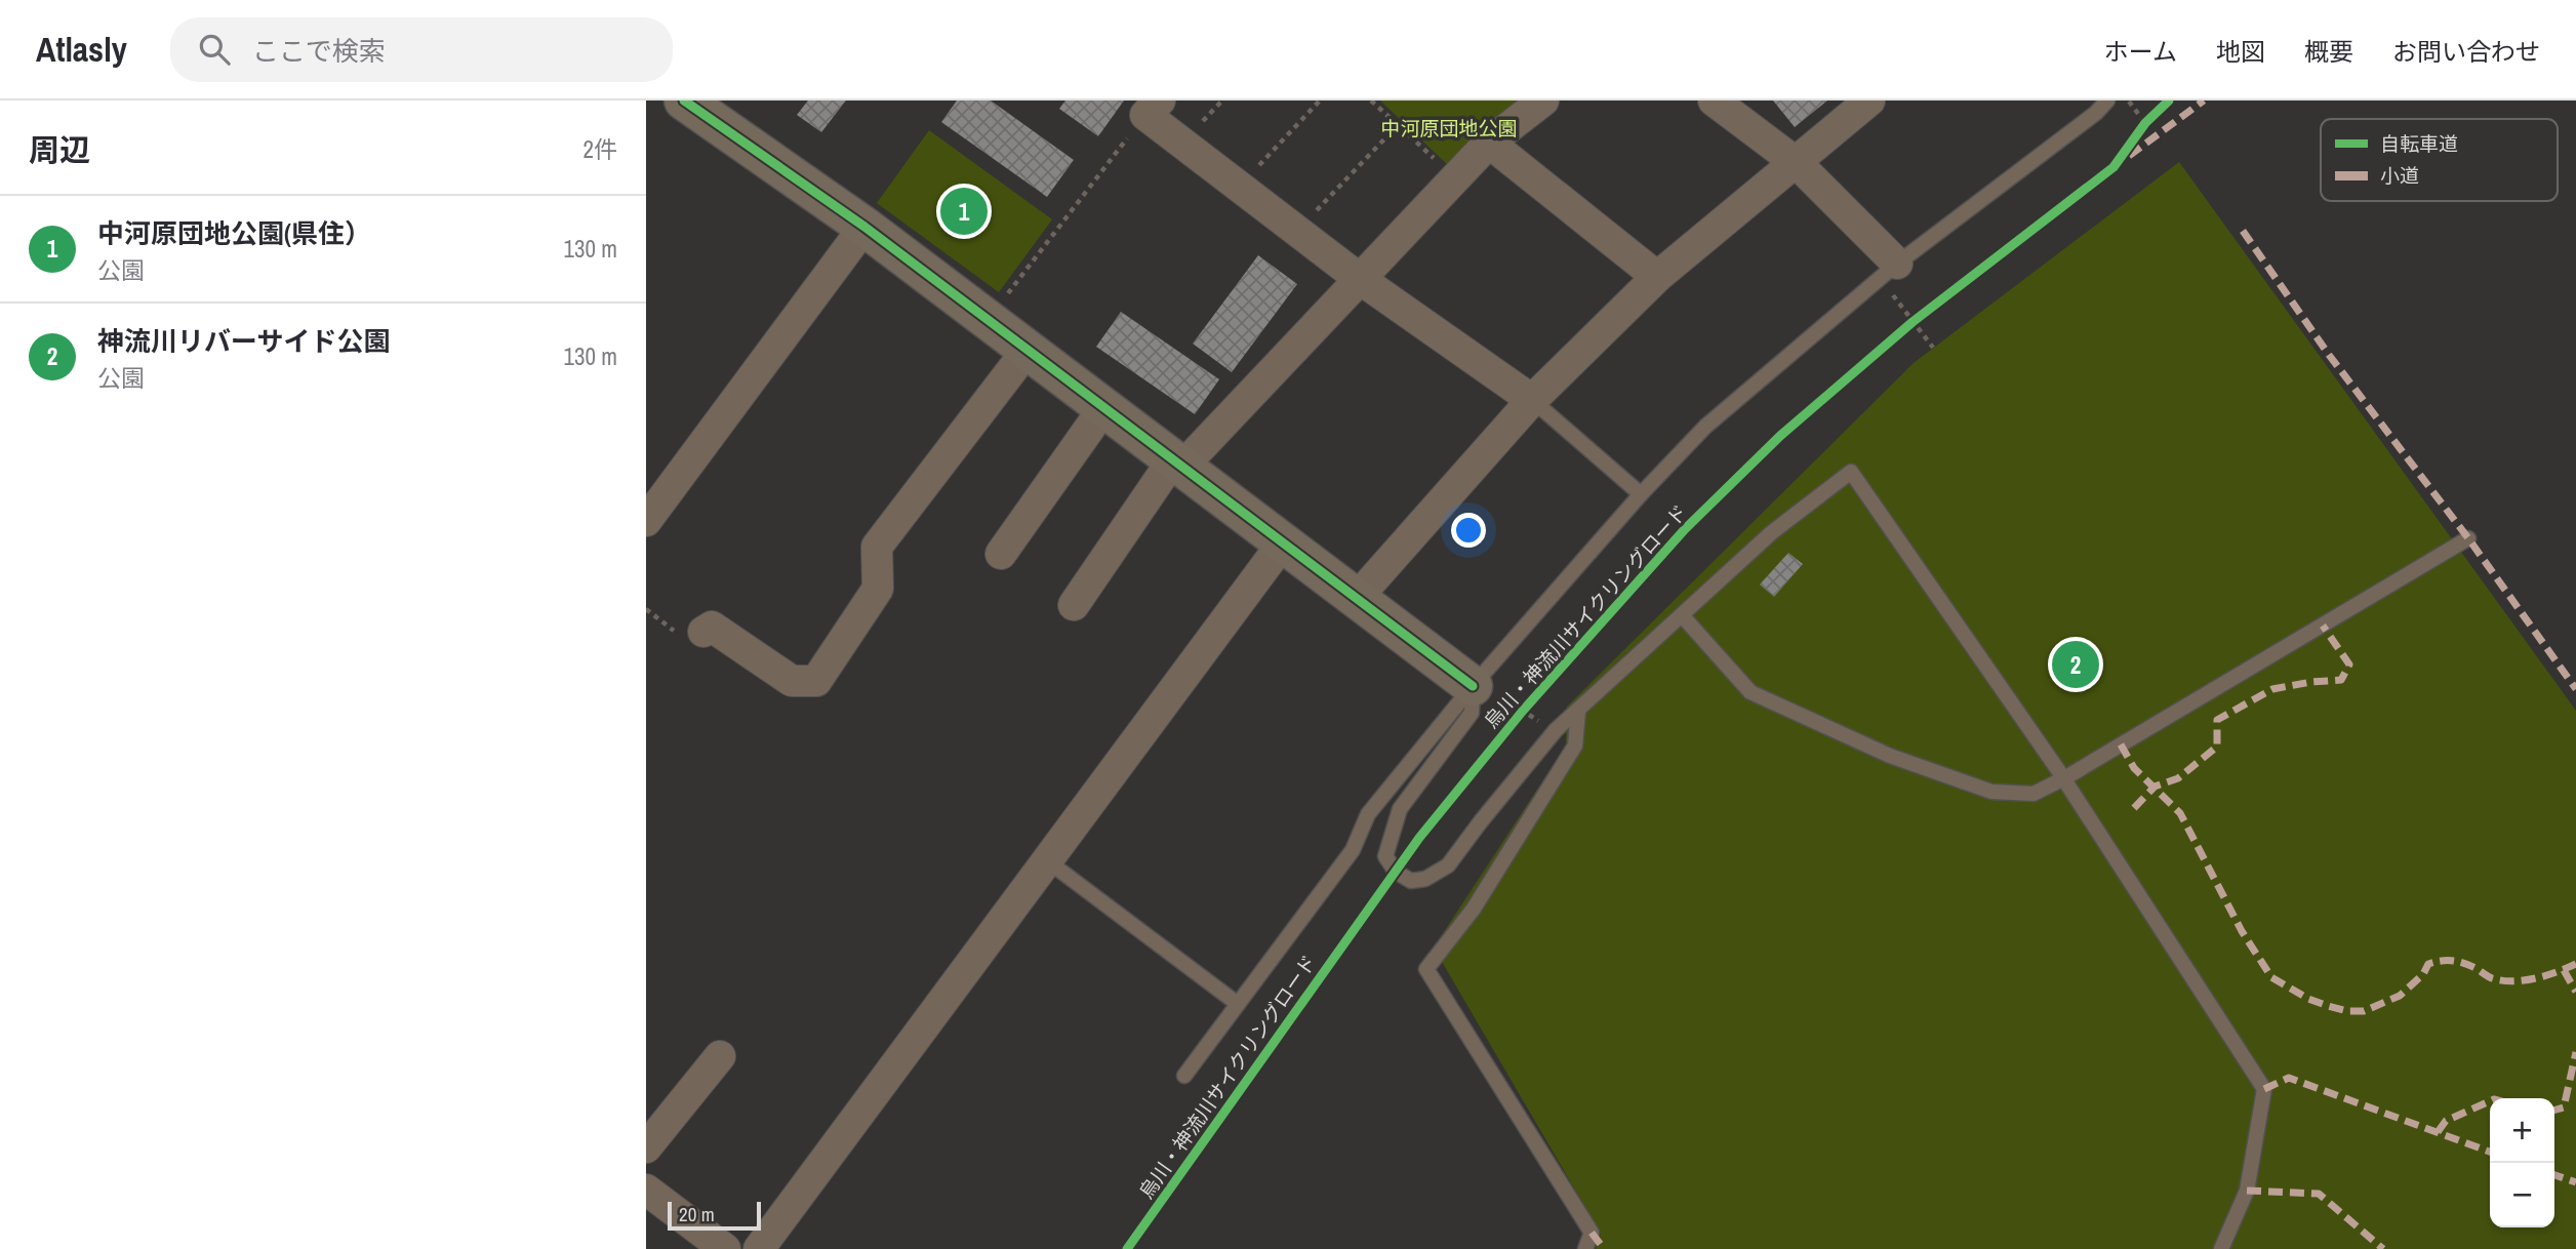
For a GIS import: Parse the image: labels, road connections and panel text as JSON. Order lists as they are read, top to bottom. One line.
{"streets":{"cycle path":["烏川・神流川サイクリングロード"]},"parks":["中河原団地公園"],"legend":["自転車道","小道"],"scale_bar":"20 m","page":{"header":"Atlasly","search":"ここで検索","nav":["ホーム","地図","概要","お問い合わせ"],"heading":["周辺","2件"],"pins":["1","2"],"list":[{"mark":"1","name":"中河原団地公園(県住）","note":"公園","value":"130 m"},{"mark":"2","name":"神流川リバーサイド公園","note":"公園","value":"130 m"}],"map_buttons":["+","−"],"scale":"20 m"}}
